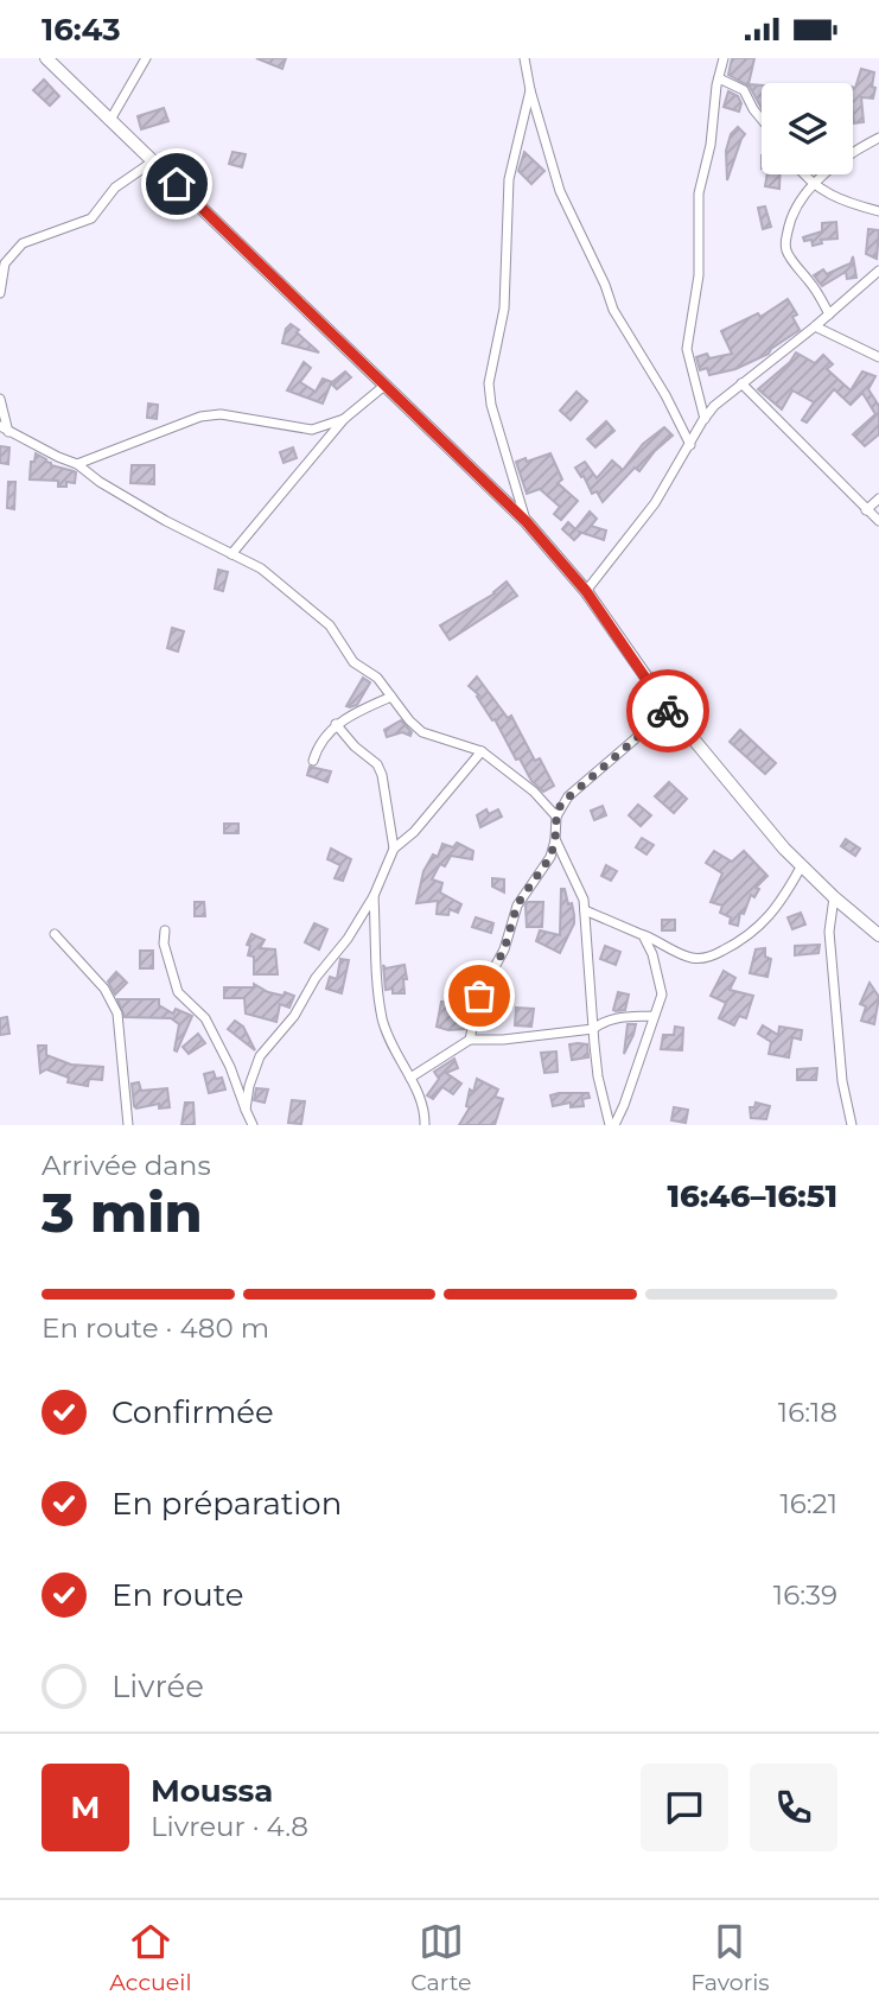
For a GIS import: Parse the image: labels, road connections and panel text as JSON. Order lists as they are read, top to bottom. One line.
{"page":{"status":"16:43","heading":["3 min","Arrivée dans","16:46–16:51"],"panel":["Moussa","Livreur · 4.8"],"bar":"En route · 480 m","list":[["Confirmée","16:18"],["En préparation","16:21"],["En route","16:39"],"Livrée"],"round":"M","tabs":["Accueil","Carte","Favoris"]}}
